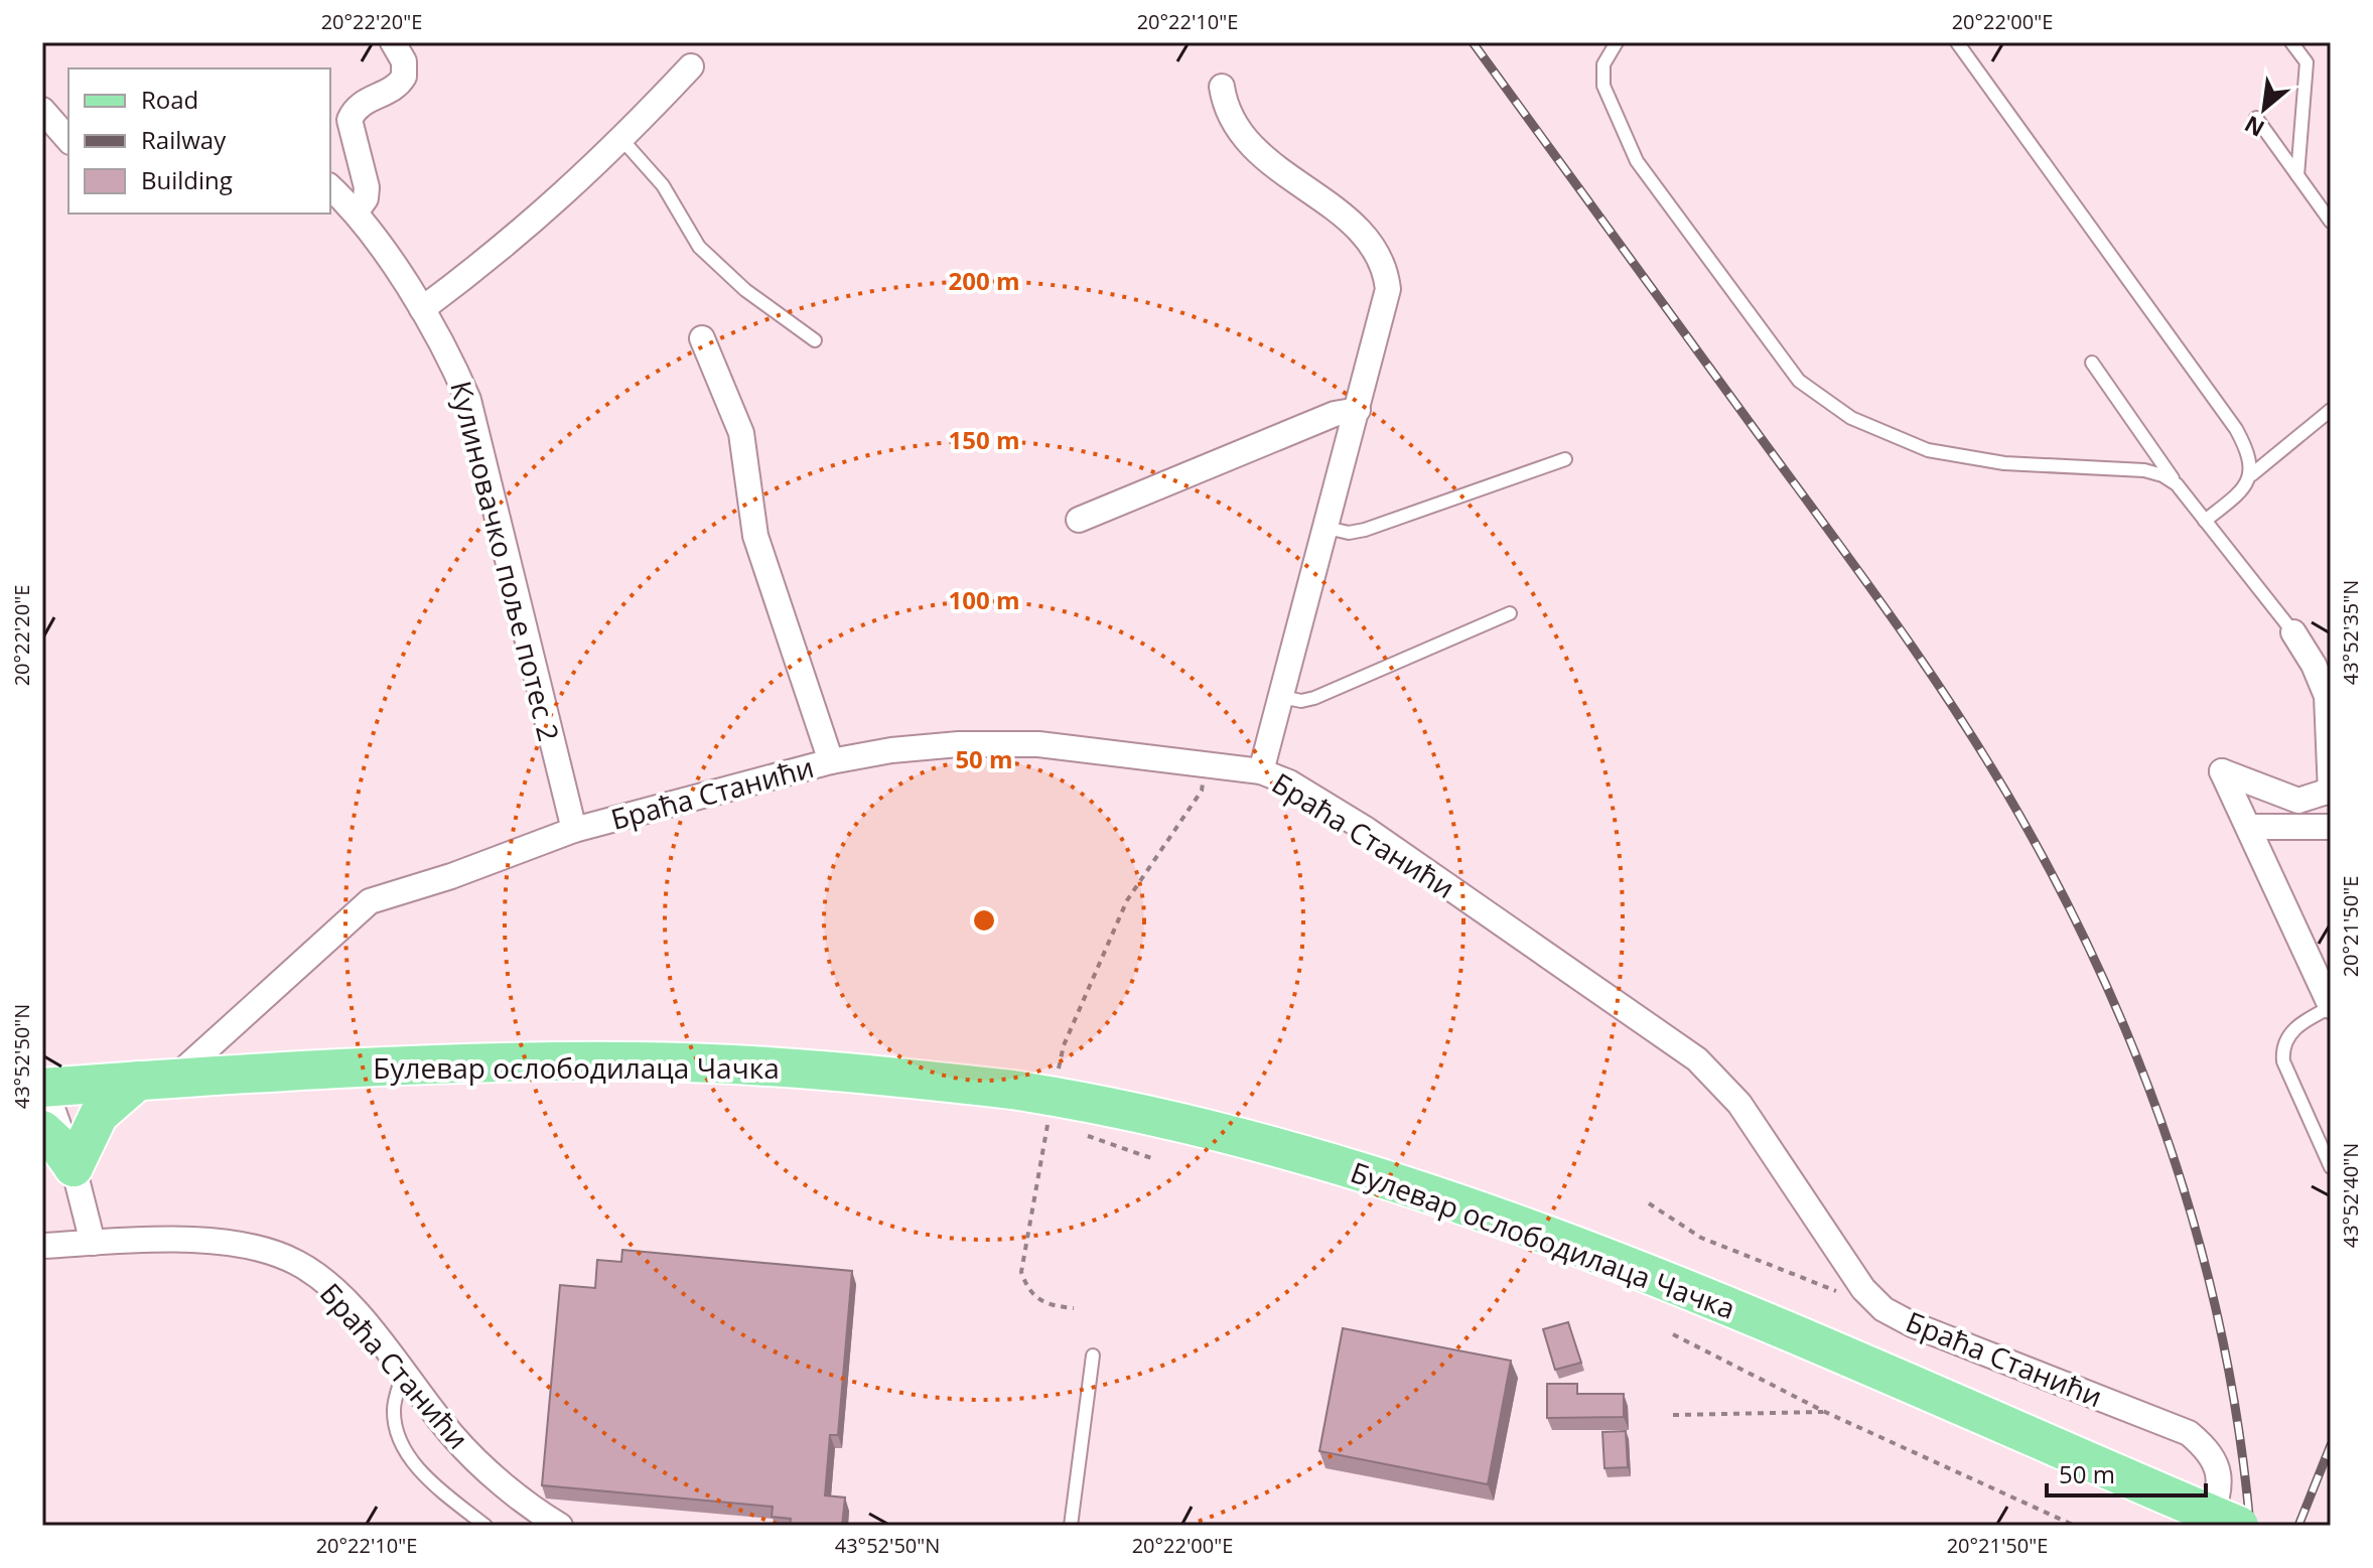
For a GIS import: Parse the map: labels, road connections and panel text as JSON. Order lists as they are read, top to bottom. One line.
{"streets":{"main road":["Булевар ослободилаца Чачка"],"street":["Кулиновачко поље потес 2","Браћа Станићи"]},"crossings":[["Кулиновачко поље потес 2","Браћа Станићи"],["Браћа Станићи","Булевар ослободилаца Чачка"]],"legend":["Road","Railway","Building"],"scale_bar":"50 m","north":"bottom left","coordinates":["20°22'20\"E","20°22'10\"E","20°22'00\"E","43°52'35\"N","20°21'50\"E","43°52'50\"N","43°52'40\"N"],"rings":["200 m","150 m","100 m","50 m"]}
